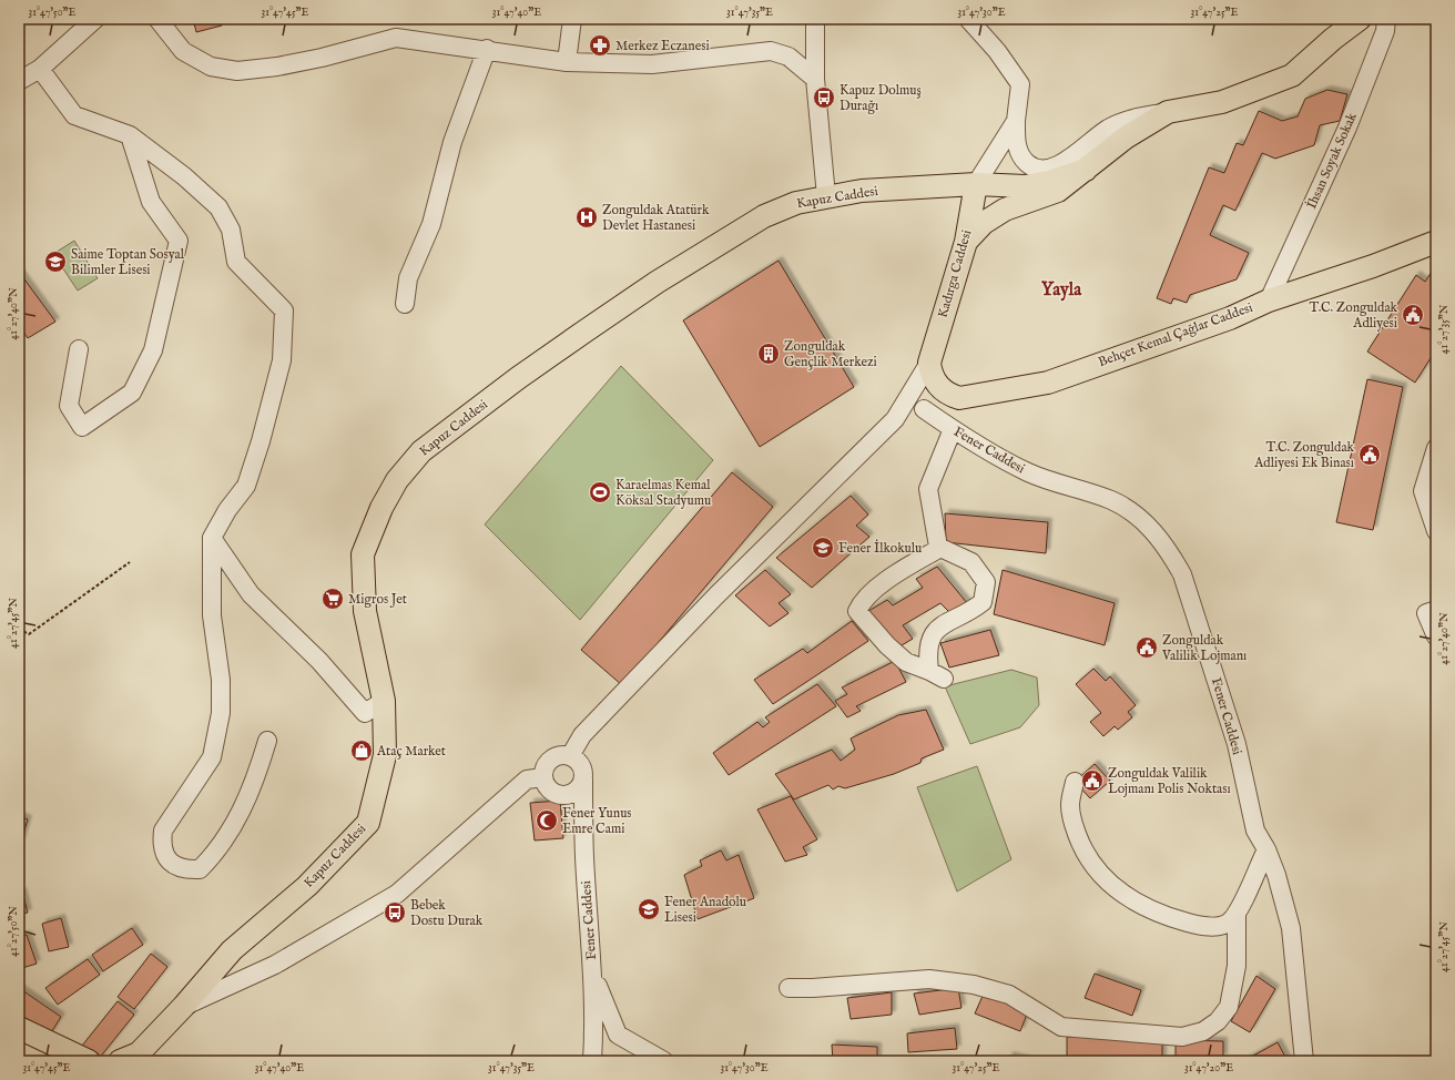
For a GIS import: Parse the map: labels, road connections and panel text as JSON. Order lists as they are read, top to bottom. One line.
{"streets":{"main road":["Kapuz Caddesi","Kadırga Caddesi","Behçet Kemal Çağlar Caddesi"],"street":["İhsan Soyak Sokak","Fener Caddesi"]},"crossings":[["İhsan Soyak Sokak","Behçet Kemal Çağlar Caddesi"],["Kapuz Caddesi","Kadırga Caddesi"]],"districts":["Yayla"],"places":{"pharmacy":["Merkez Eczanesi"],"bus stop":["Kapuz Dolmuş Durağı","Bebek Dostu Durak"],"hospital":["Zonguldak Atatürk Devlet Hastanesi"],"school or university":["Saime Toptan Sosyal Bilimler Lisesi","Fener İlkokulu","Fener Anadolu Lisesi"],"public building":["T.C. Zonguldak Adliyesi","T.C. Zonguldak Adliyesi Ek Binası","Zonguldak Valilik Lojmanı","Zonguldak Valilik Lojmanı Polis Noktası"],"building":["Zonguldak Gençlik Merkezi"],"sports":["Karaelmas Kemal Köksal Stadyumu"],"supermarket":["Migros Jet"],"shop":["Ataç Market"],"mosque":["Fener Yunus Emre Cami"]},"coordinates":["31°47'50\"E","31°47'45\"E","31°47'40\"E","31°47'35\"E","31°47'30\"E","31°47'25\"E","41°27'40\"N","41°27'35\"N","41°27'45\"N","41°27'50\"N","31°47'20\"E"]}
